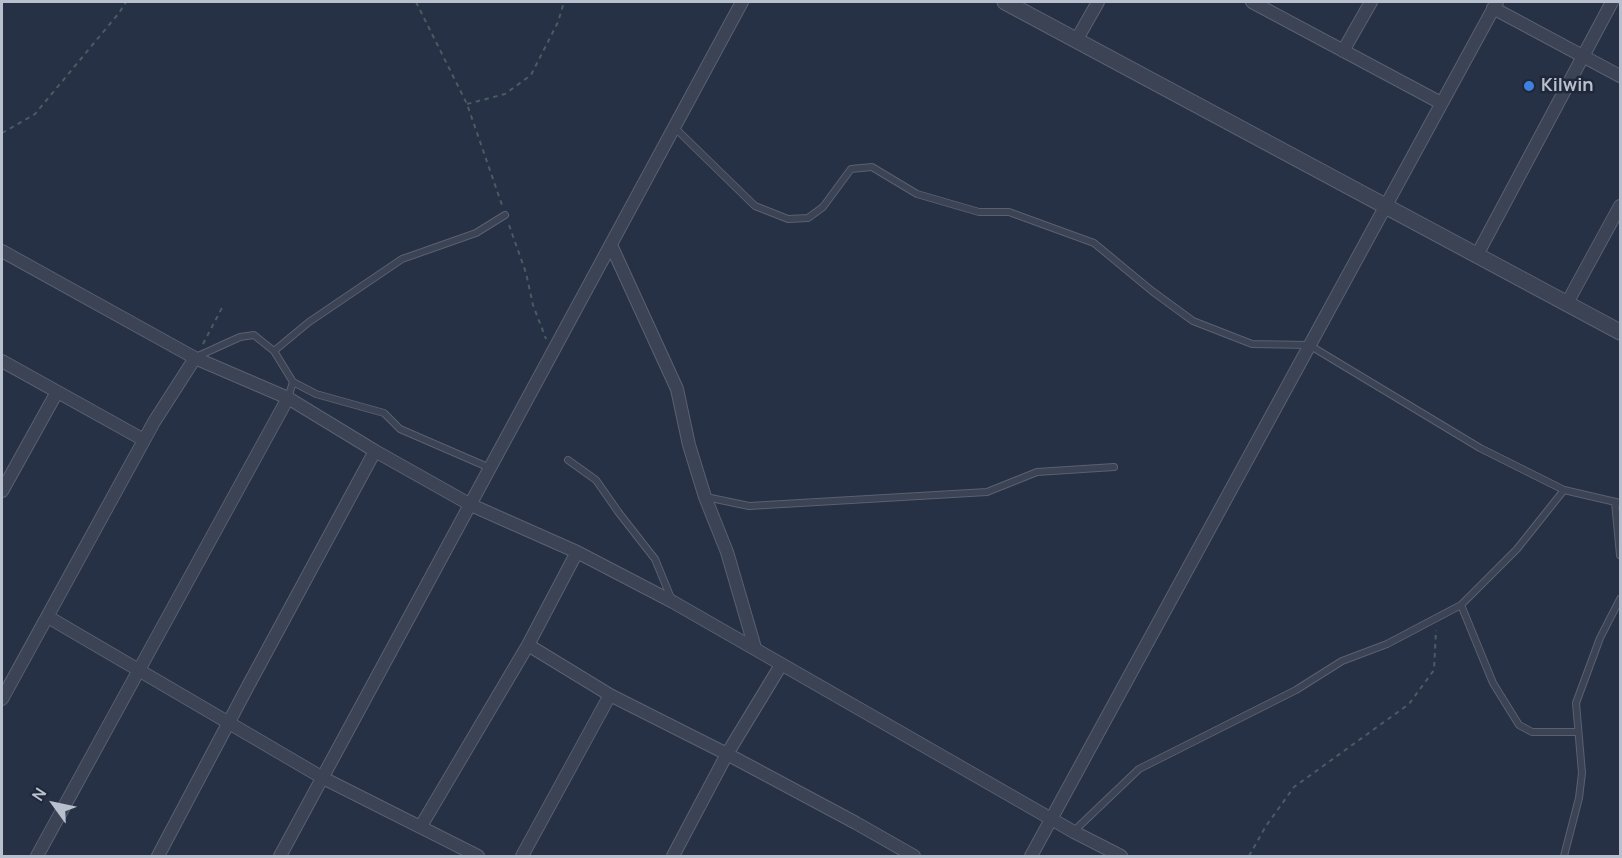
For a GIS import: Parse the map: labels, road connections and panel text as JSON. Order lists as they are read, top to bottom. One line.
{"places":["Kilwin"],"north":"top left"}
